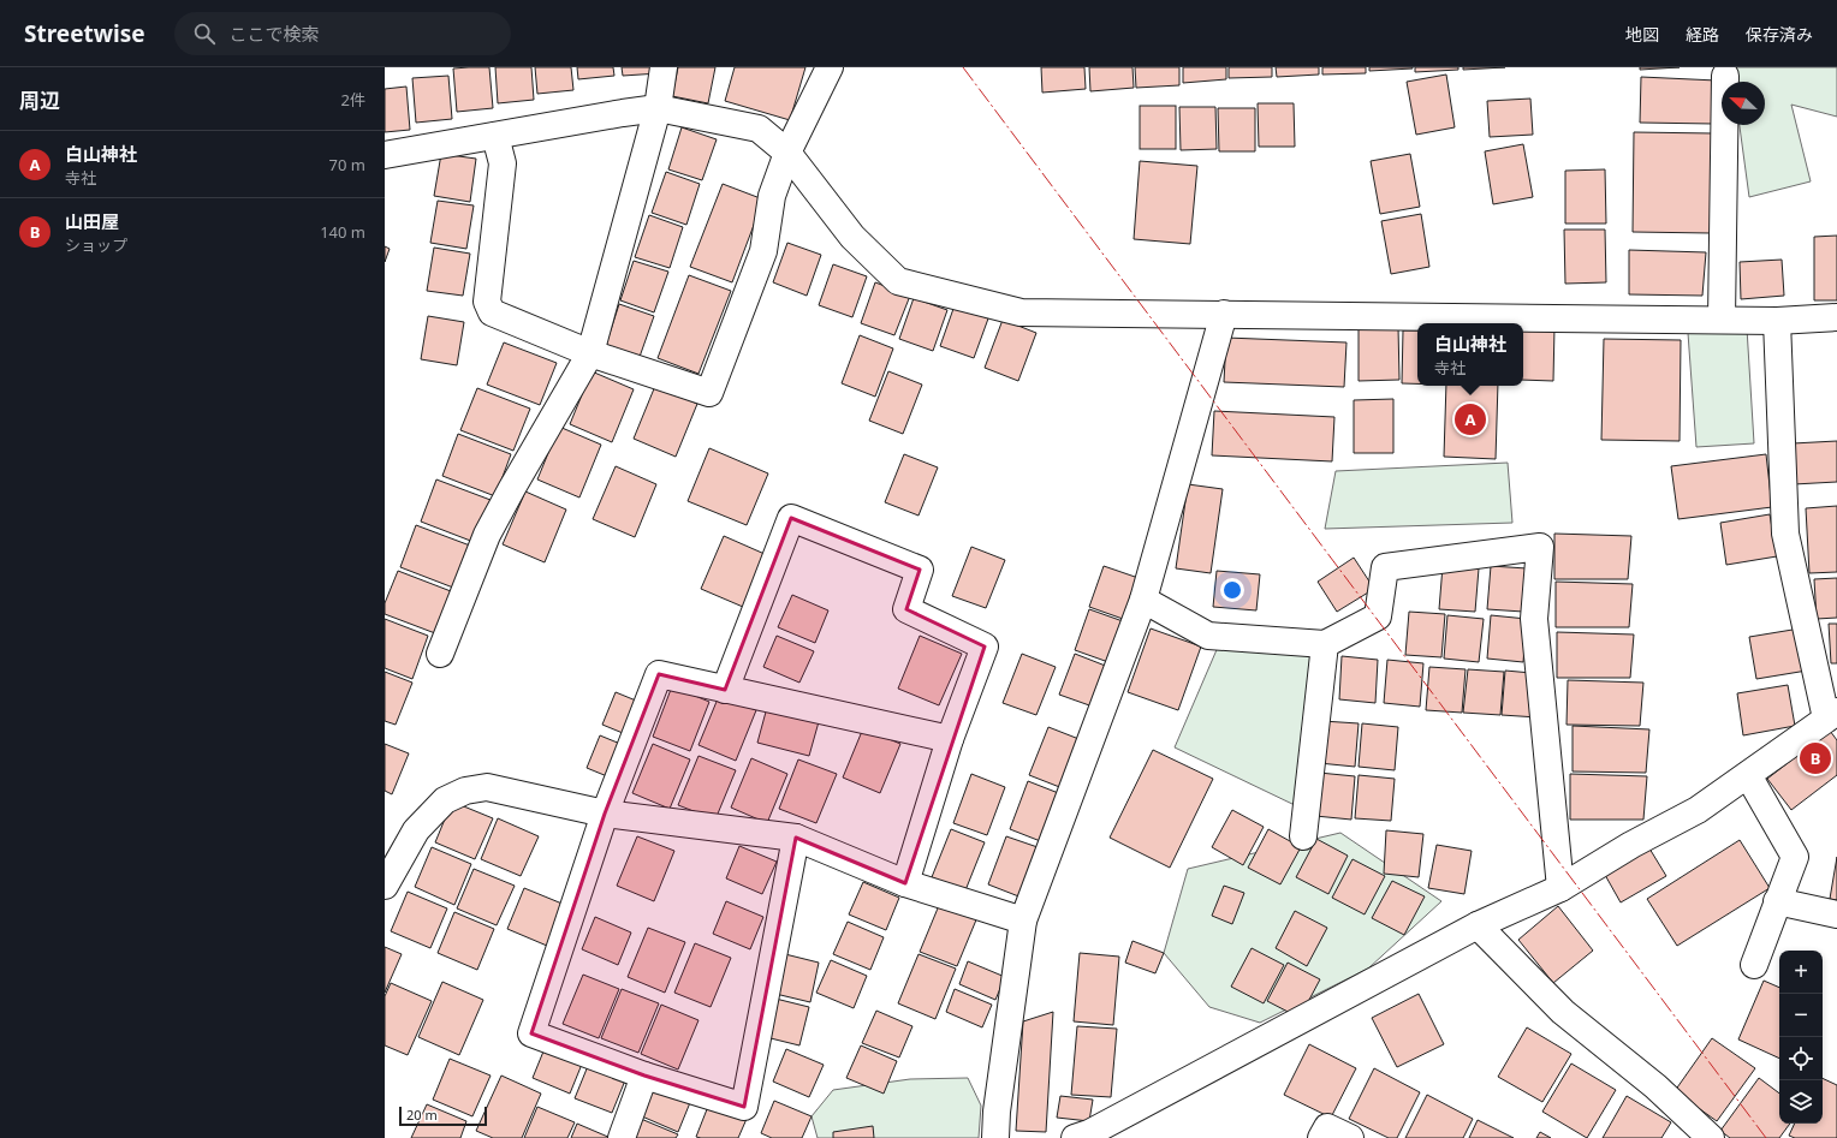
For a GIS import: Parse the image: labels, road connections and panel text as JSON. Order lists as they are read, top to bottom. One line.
{"scale_bar":"20 m","north":"top left","page":{"header":"Streetwise","search":"ここで検索","nav":["地図","経路","保存済み"],"heading":["周辺","2件"],"list":[{"mark":"A","name":"白山神社","note":"寺社","value":"70 m"},{"mark":"B","name":"山田屋","note":"ショップ","value":"140 m"}],"popup":["白山神社","寺社"],"pins":["A","B"],"map_buttons":["+","−"],"scale":"20 m"}}
